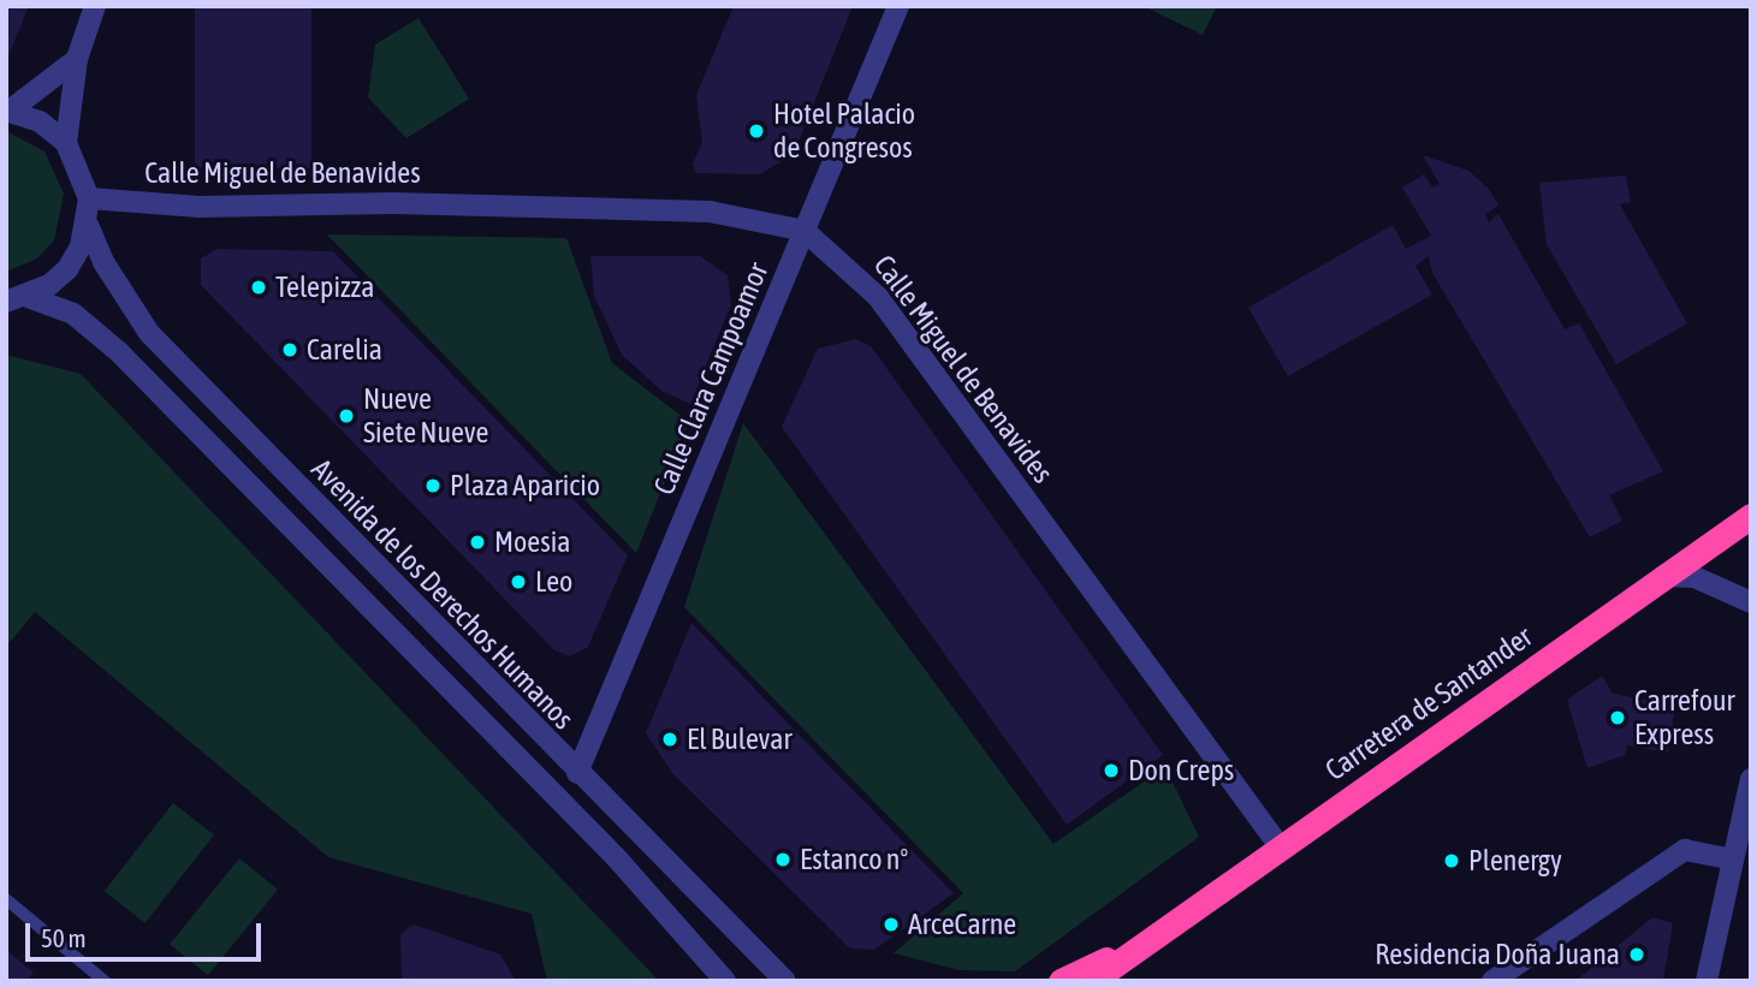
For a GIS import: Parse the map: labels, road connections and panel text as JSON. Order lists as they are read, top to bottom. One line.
{"streets":{"highway":["Carretera de Santander"],"street":["Calle Miguel de Benavides","Calle Clara Campoamor","Avenida de los Derechos Humanos"]},"crossings":[["Calle Miguel de Benavides","Calle Clara Campoamor"],["Calle Miguel de Benavides","Carretera de Santander"],["Calle Clara Campoamor","Avenida de los Derechos Humanos"]],"places":["Hotel Palacio de Congresos","Telepizza","Carelia","Nueve Siete Nueve","Plaza Aparicio","Moesia","Leo","Carrefour Express","El Bulevar","Don Creps","Estanco nº","Plenergy","ArceCarne","Residencia Doña Juana"],"scale_bar":"50 m"}
